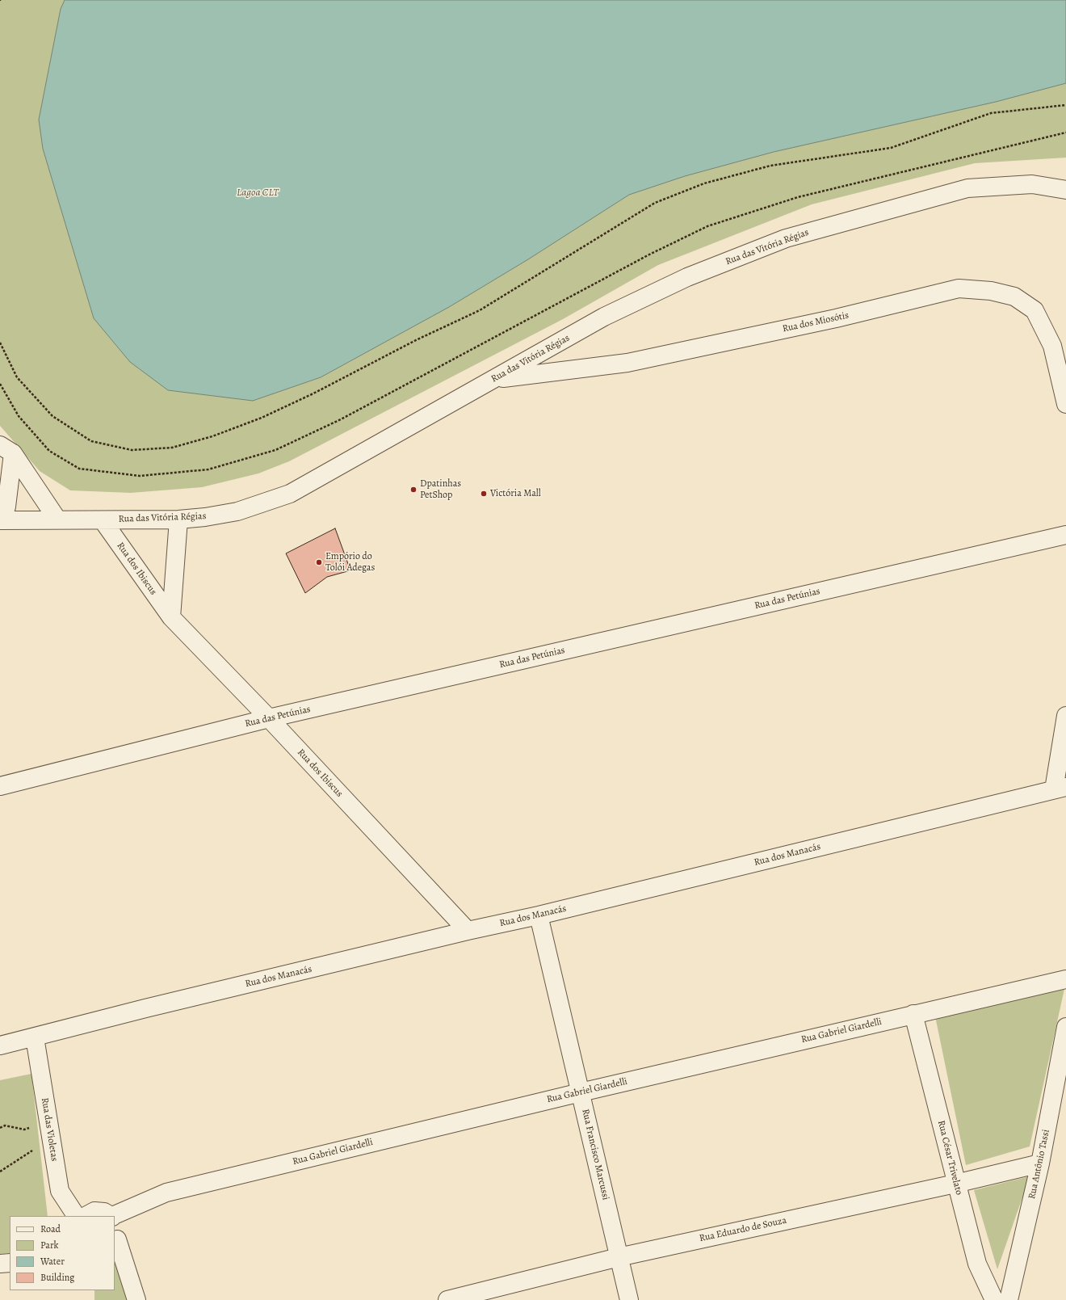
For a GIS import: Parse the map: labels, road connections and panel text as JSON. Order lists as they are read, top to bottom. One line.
{"streets":{"street":["Rua das Vitória Régias","Rua dos Miosótis","Rua dos Ibiscus","Rua das Petúnias","Rua dos Manacás","Rua Gabriel Giardelli","Rua das Violetas","Rua Francisco Marcussi","Rua César Trivelato","Rua Antônio Tassi","Rua Eduardo de Souza"]},"crossings":[["Rua das Vitória Régias","Rua dos Miosótis"],["Rua das Vitória Régias","Rua dos Ibiscus"],["Rua dos Ibiscus","Rua das Petúnias"],["Rua dos Ibiscus","Rua dos Manacás"],["Rua dos Manacás","Rua das Violetas"],["Rua dos Manacás","Rua Francisco Marcussi"],["Rua Gabriel Giardelli","Rua Francisco Marcussi"],["Rua Gabriel Giardelli","Rua César Trivelato"],["Rua Francisco Marcussi","Rua Eduardo de Souza"],["Rua César Trivelato","Rua Eduardo de Souza"],["Rua Antônio Tassi","Rua Eduardo de Souza"]],"water":["Lagoa CLT"],"places":["Dpatinhas PetShop","Victória Mall","Empório do Tolói Adegas"],"legend":["Road","Park","Water","Building"]}
